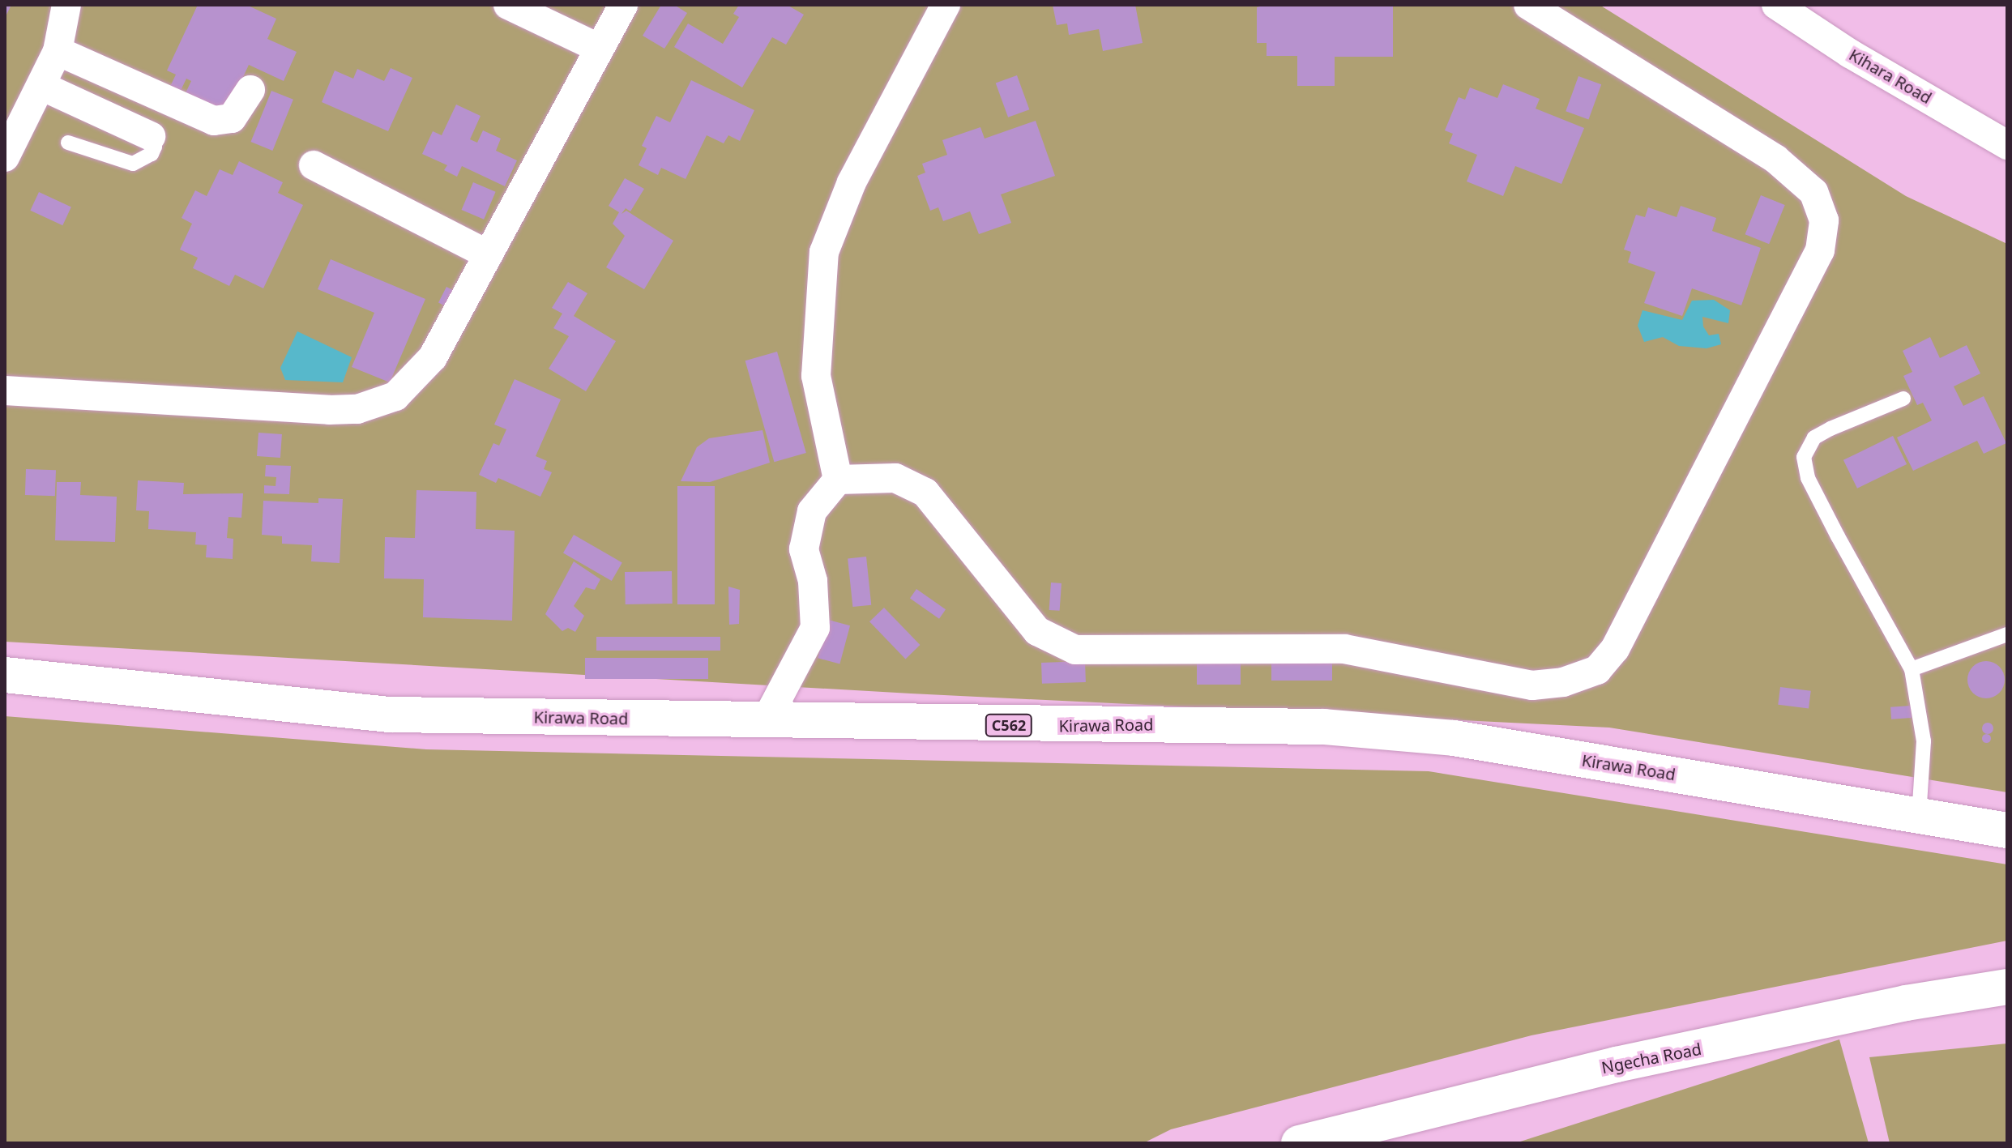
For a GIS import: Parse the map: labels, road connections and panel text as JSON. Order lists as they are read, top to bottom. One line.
{"streets":{"main road":["Kirawa Road","C562","Ngecha Road"],"street":["Kihara Road"]}}
